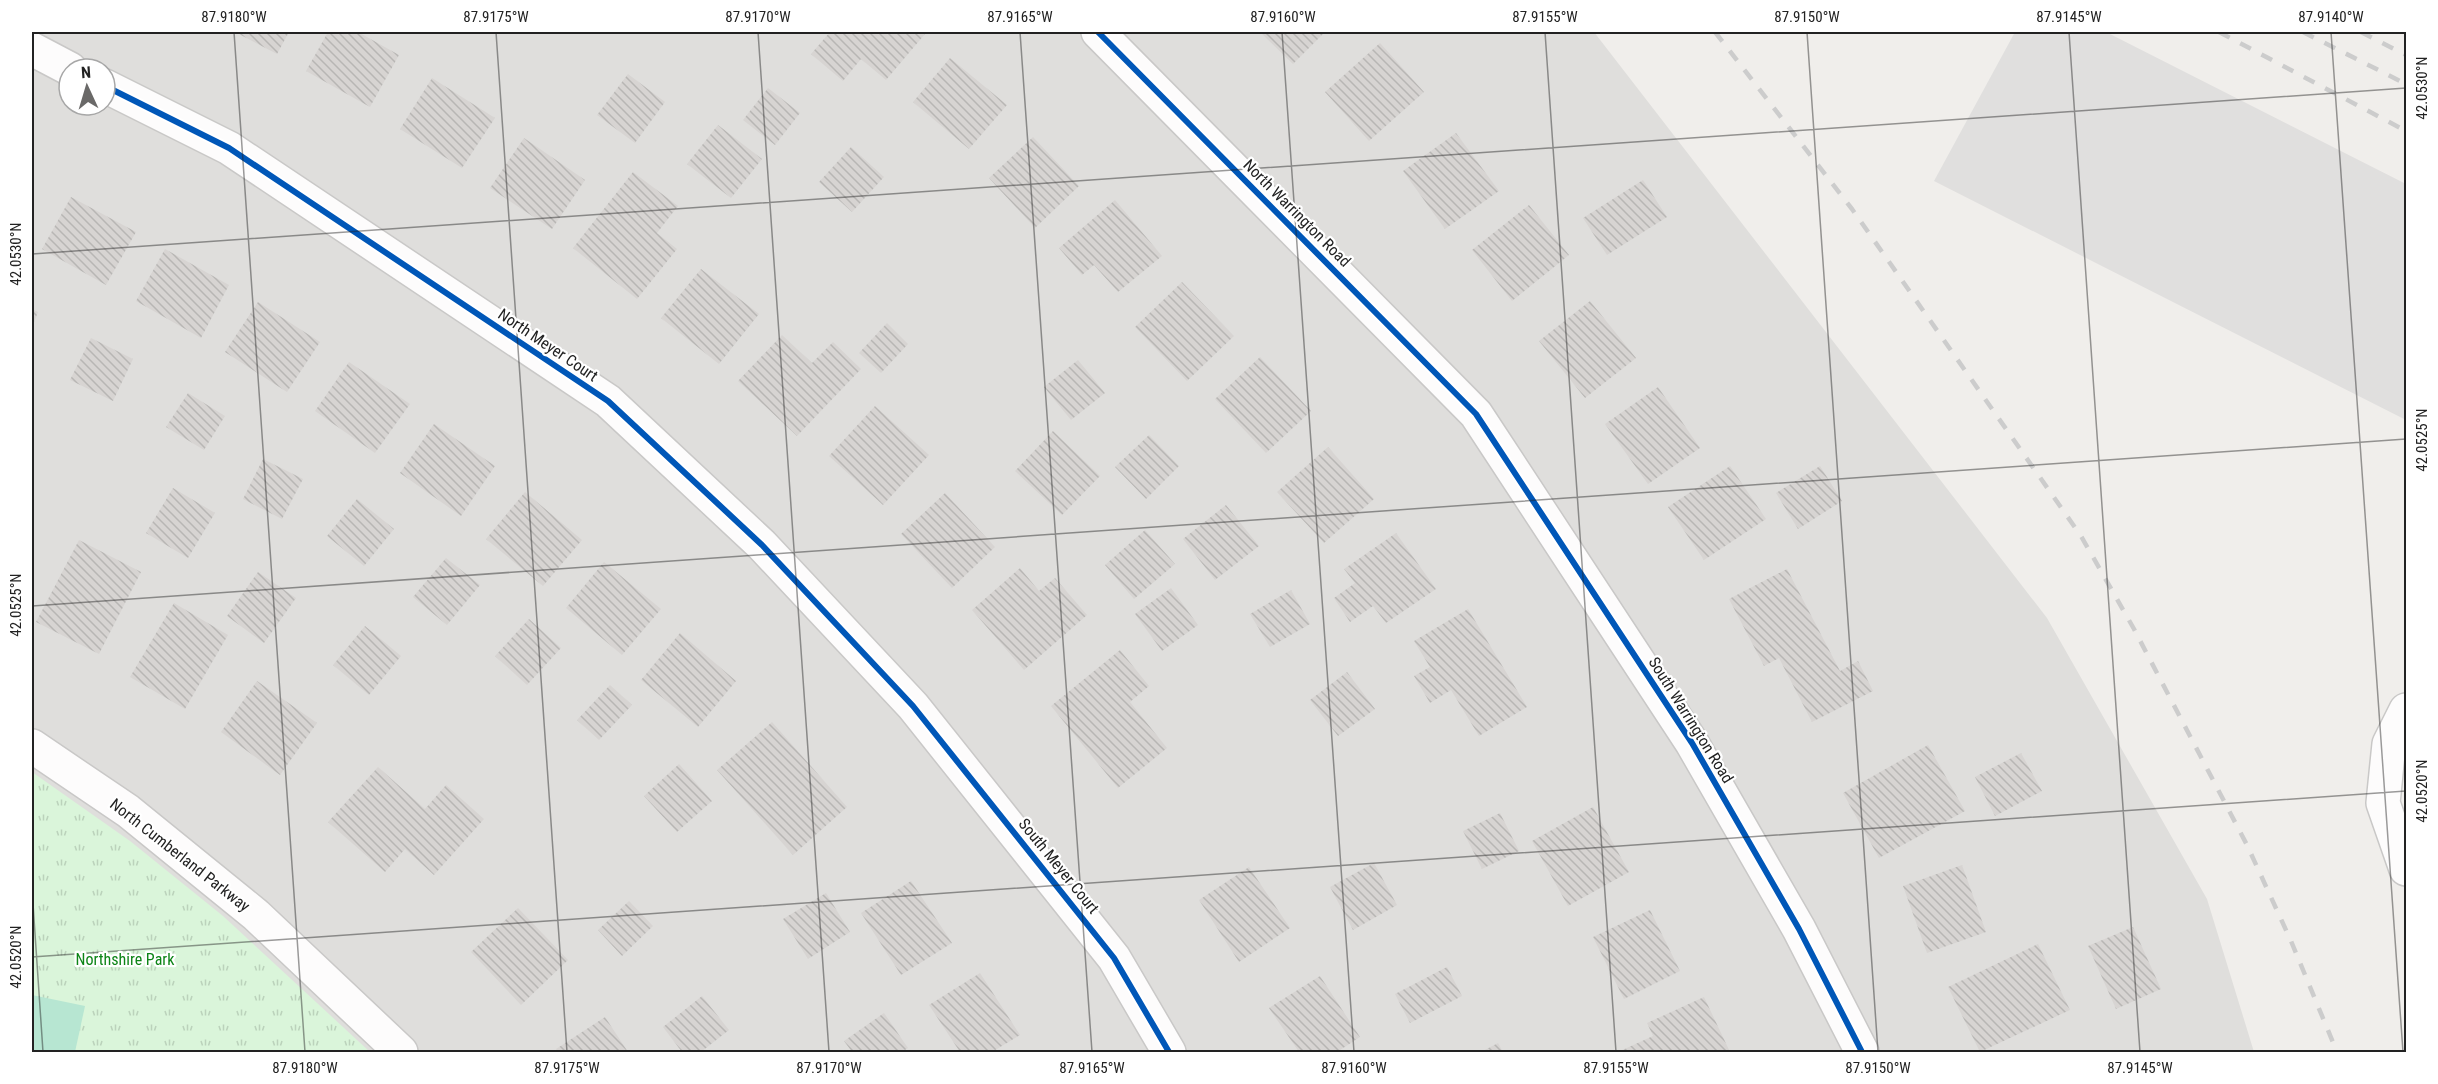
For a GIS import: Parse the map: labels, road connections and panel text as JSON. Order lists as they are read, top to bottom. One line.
{"streets":{"street":["North Warrington Road","North Meyer Court","South Warrington Road","North Cumberland Parkway","South Meyer Court"]},"crossings":[["North Warrington Road","South Warrington Road"],["North Meyer Court","South Meyer Court"]],"parks":["Northshire Park"],"north":"top","coordinates":["87.9180°W","87.9175°W","87.9170°W","87.9165°W","87.9160°W","87.9155°W","87.9150°W","87.9145°W","87.9140°W","42.0530°N","42.0525°N","42.0520°N"]}
